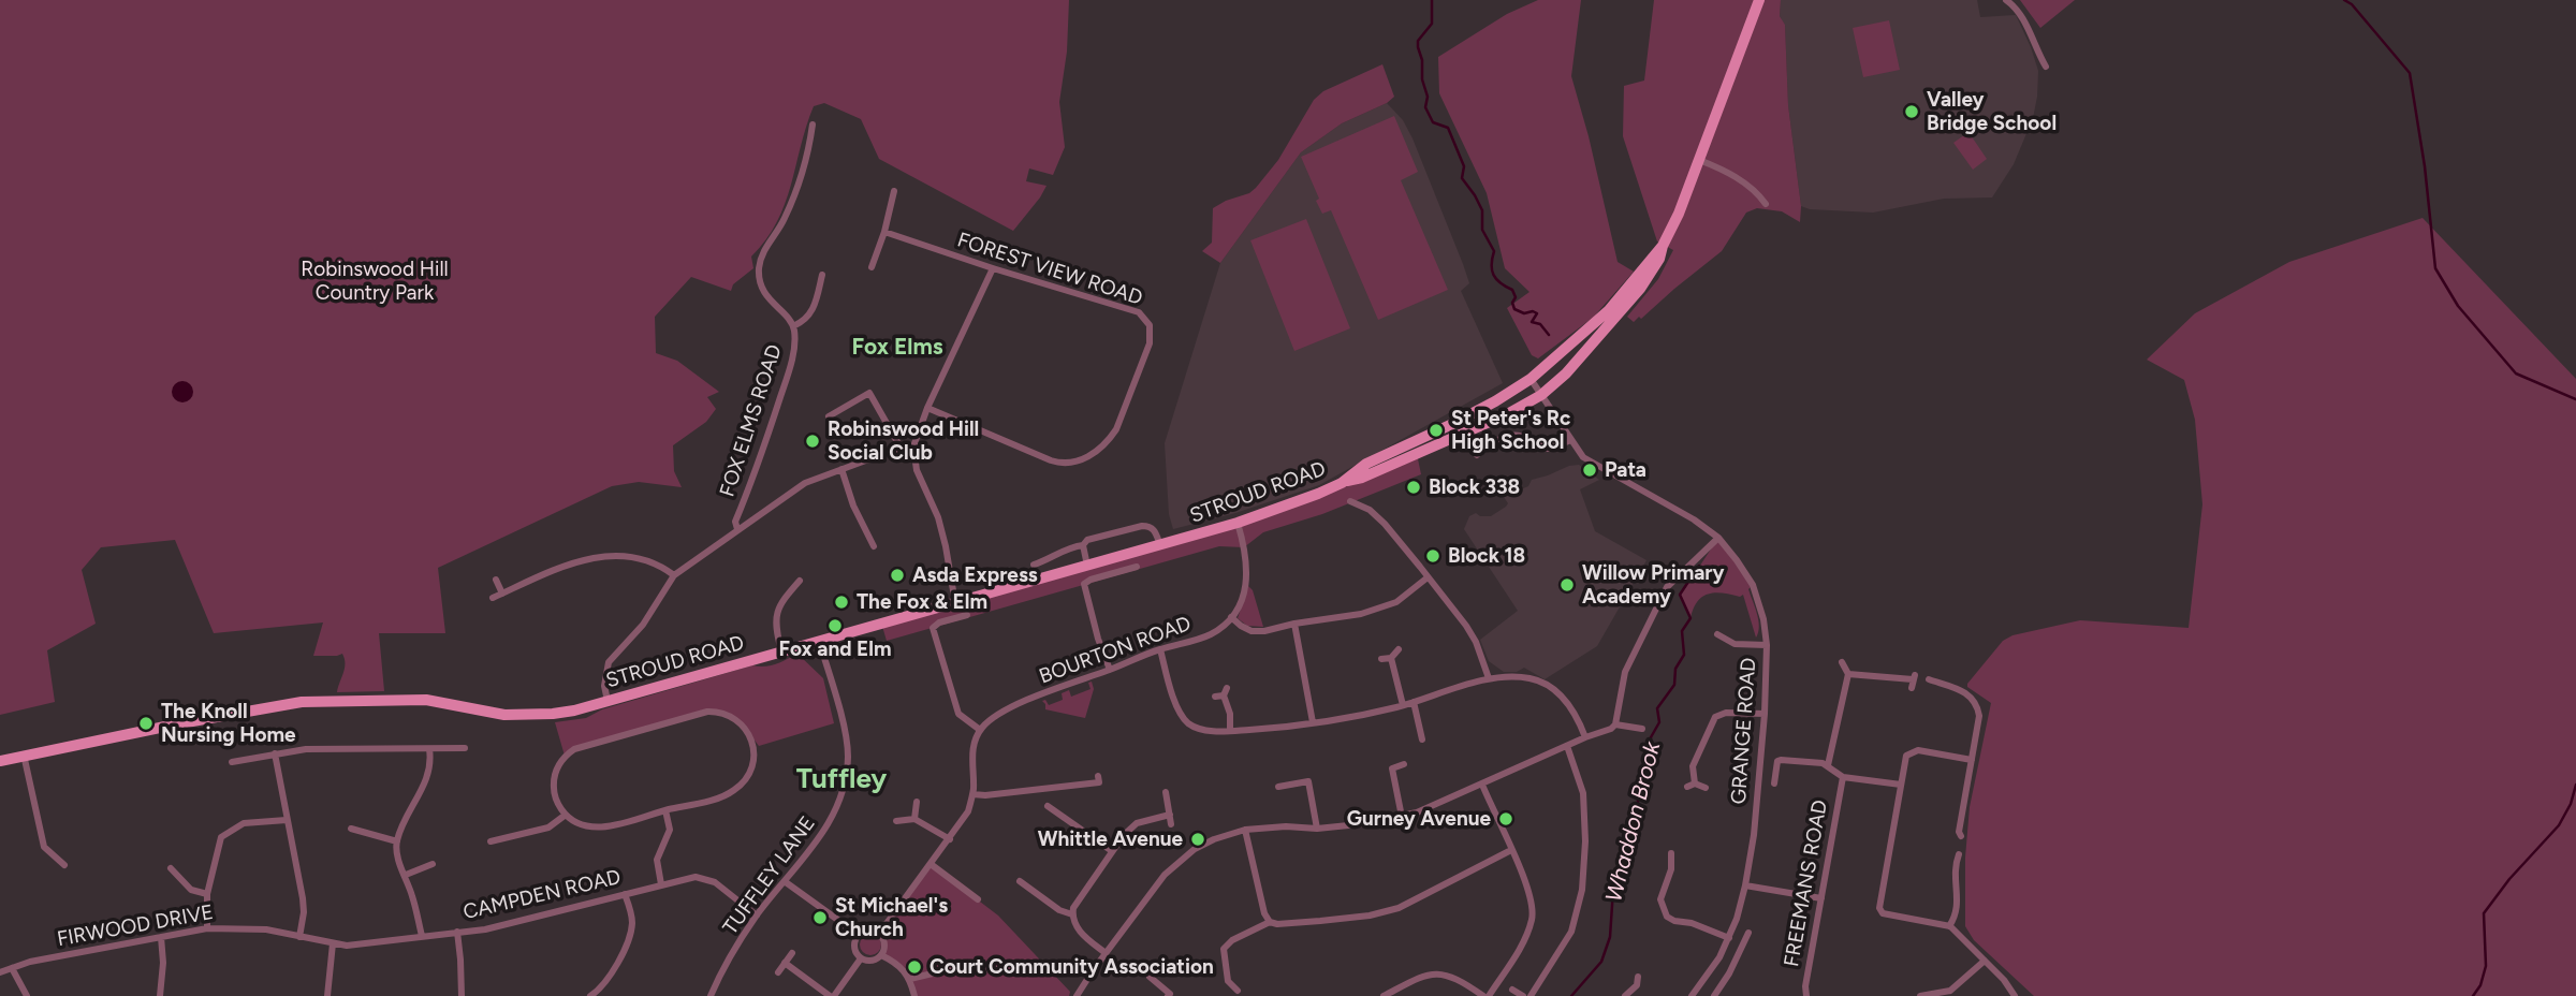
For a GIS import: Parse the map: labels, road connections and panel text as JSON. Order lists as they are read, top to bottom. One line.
{"streets":{"main road":["STROUD ROAD"],"street":["FOREST VIEW ROAD","FOX ELMS ROAD","BOURTON ROAD","GRANGE ROAD","TUFFLEY LANE","FREEMANS ROAD","CAMPDEN ROAD","FIRWOOD DRIVE"]},"crossings":[["FOX ELMS ROAD","STROUD ROAD"],["STROUD ROAD","GRANGE ROAD"],["STROUD ROAD","TUFFLEY LANE"],["TUFFLEY LANE","CAMPDEN ROAD"],["CAMPDEN ROAD","FIRWOOD DRIVE"]],"districts":["Fox Elms","Tuffley"],"water":["Whaddon Brook"],"parks":["Robinswood Hill Country Park"],"places":["Valley Bridge School","St Peter's Rc High School","Robinswood Hill Social Club","Pata","Block 338","Block 18","Asda Express","Willow Primary Academy","The Fox & Elm","Fox and Elm","The Knoll Nursing Home","Gurney Avenue","Whittle Avenue","St Michael's Church","Court Community Association"]}
